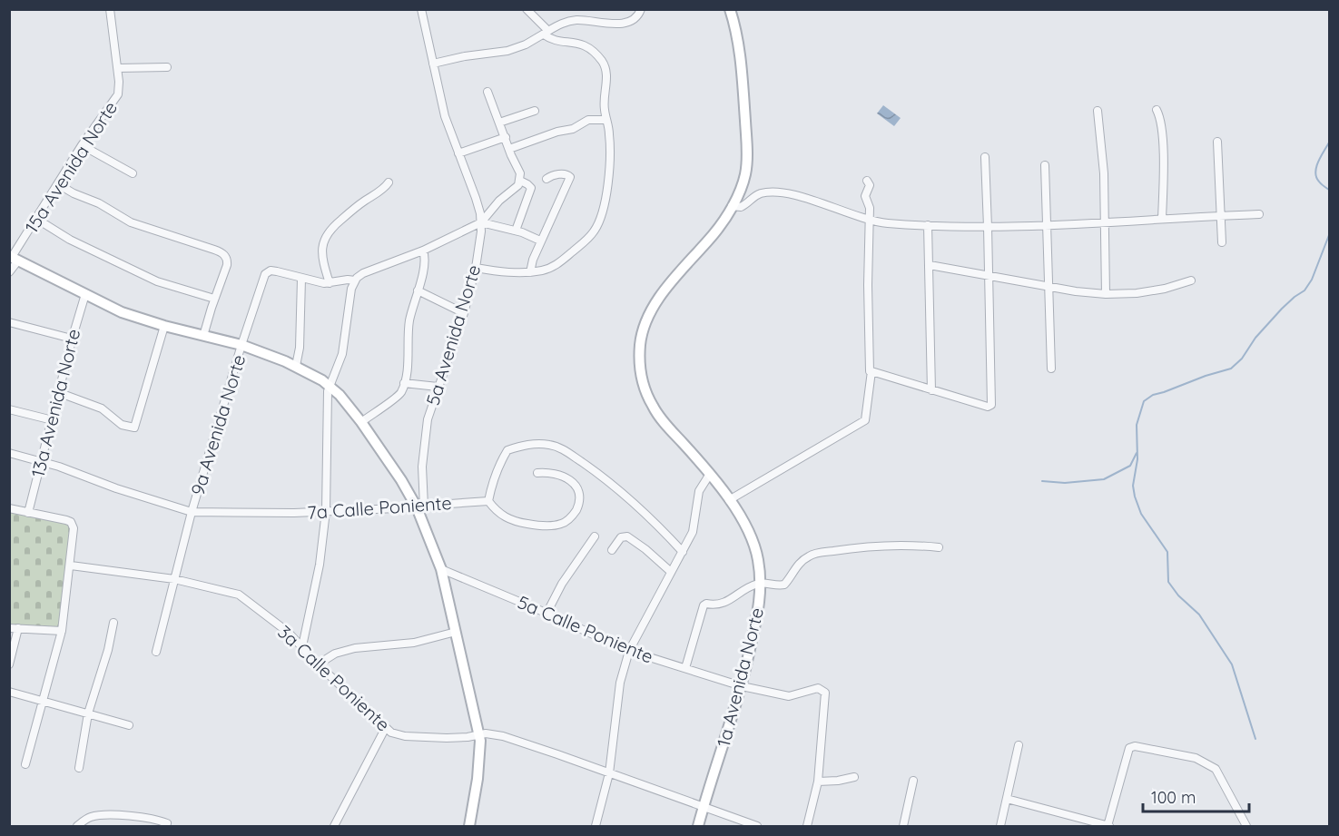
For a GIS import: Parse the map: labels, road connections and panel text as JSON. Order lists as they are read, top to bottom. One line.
{"streets":{"main road":["5a Avenida Norte","1a Avenida Norte"],"street":["15a Avenida Norte","13a Avenida Norte","9a Avenida Norte","7a Calle Poniente","5a Calle Poniente","3a Calle Poniente"]},"crossings":[["5a Avenida Norte","7a Calle Poniente"],["5a Avenida Norte","5a Calle Poniente"],["5a Avenida Norte","3a Calle Poniente"],["13a Avenida Norte","7a Calle Poniente"],["9a Avenida Norte","7a Calle Poniente"],["9a Avenida Norte","3a Calle Poniente"],["5a Calle Poniente","1a Avenida Norte"],["1a Avenida Norte","3a Calle Poniente"]],"scale_bar":"100 m"}
